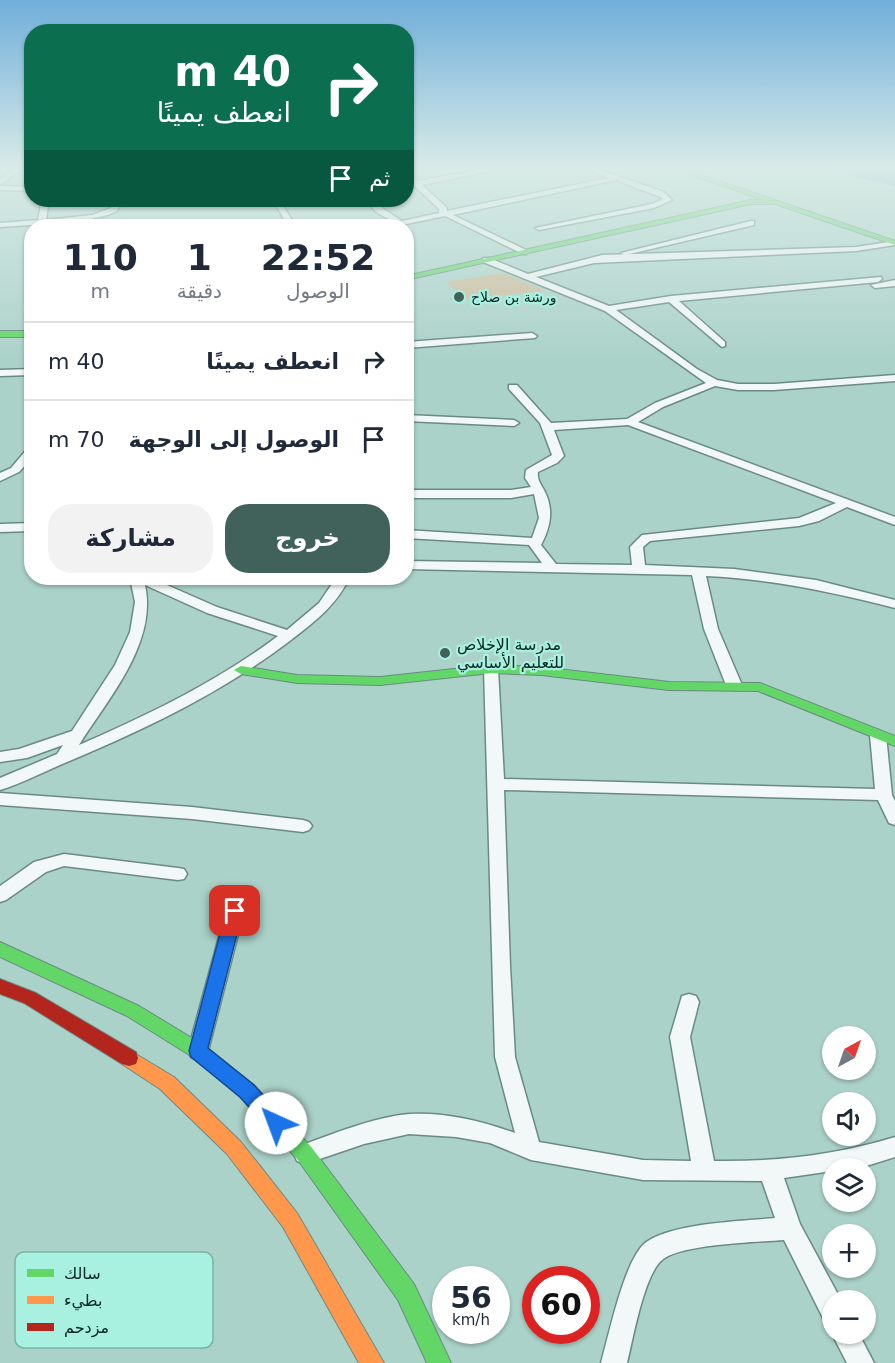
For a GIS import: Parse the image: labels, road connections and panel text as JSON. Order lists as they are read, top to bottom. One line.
{"places":["ورشة بن صلاح","مدرسة الإخلاص للتعليم الأساسي"],"legend":["سالك","بطيء","مزدحم"],"north":"top right","page":{"turn":["40 m","انعطف يمينًا"],"then":"ثم","eta":["22:52","الوصول","1","دقيقة","110","m"],"list":[{"name":"انعطف يمينًا","value":"40 m"},{"name":"الوصول إلى الوجهة","value":"70 m"}],"buttons":["خروج","مشاركة"],"map_buttons":["+","−"],"speed":"56 km/h","limit":"60"}}
